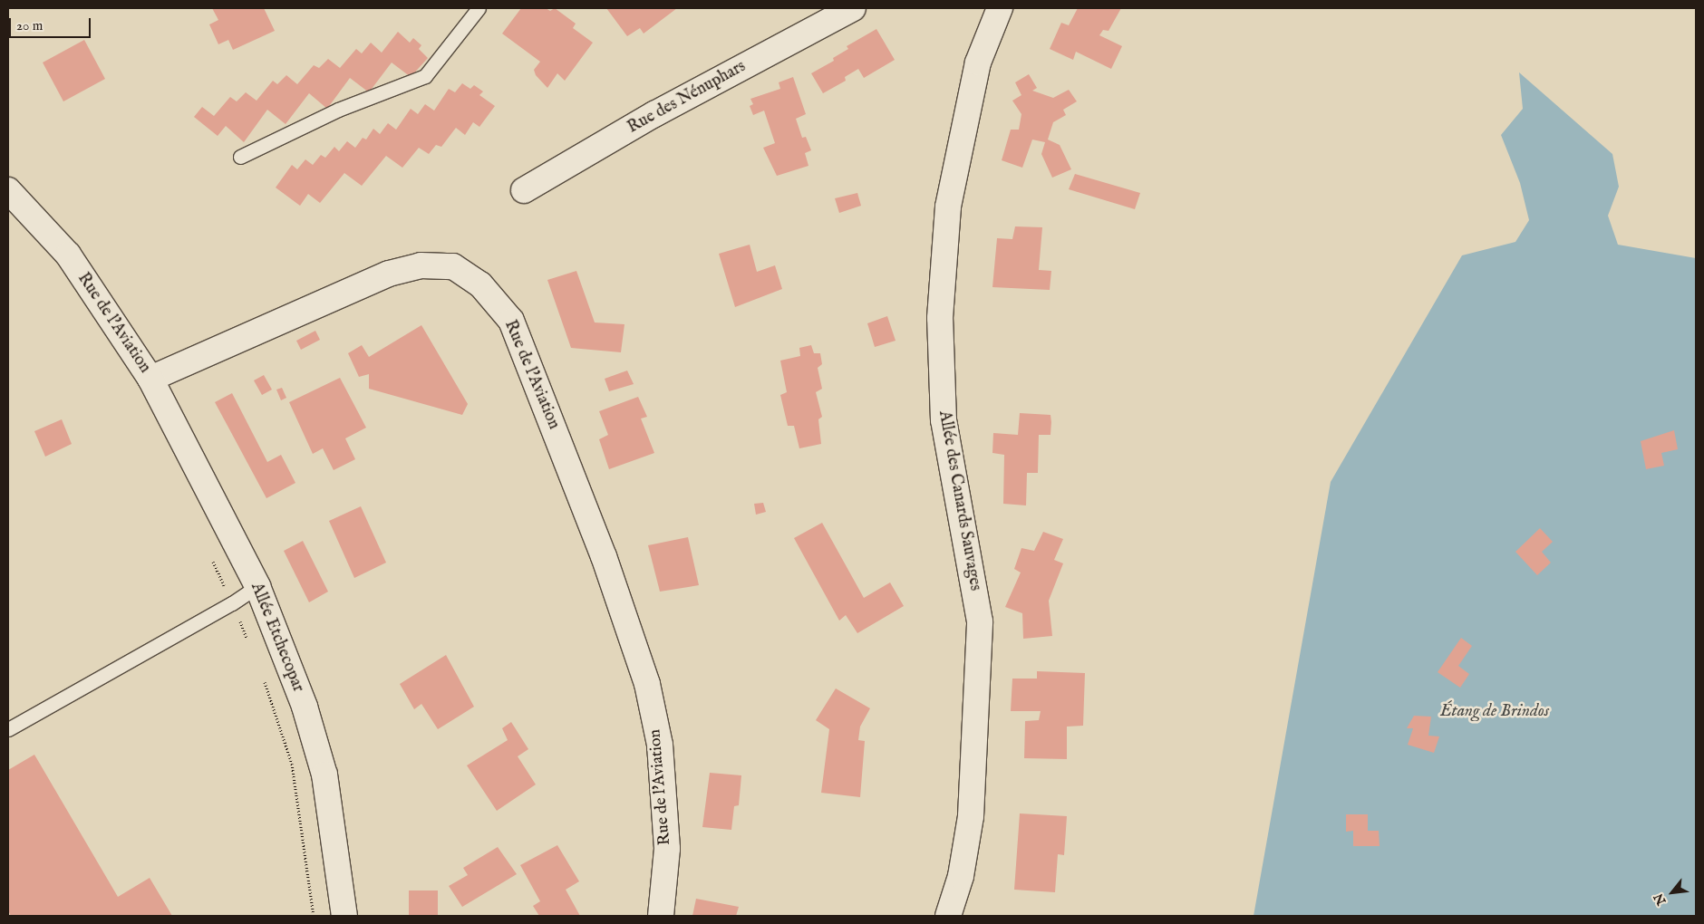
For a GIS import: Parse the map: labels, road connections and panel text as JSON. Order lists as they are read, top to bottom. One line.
{"streets":{"street":["Rue des Nénuphars","Rue de l'Aviation","Allée des Canards Sauvages","Allée Etchecopar"]},"crossings":[["Rue de l'Aviation","Allée Etchecopar"]],"water":["Étang de Brindos"],"scale_bar":"20 m","north":"bottom left"}
